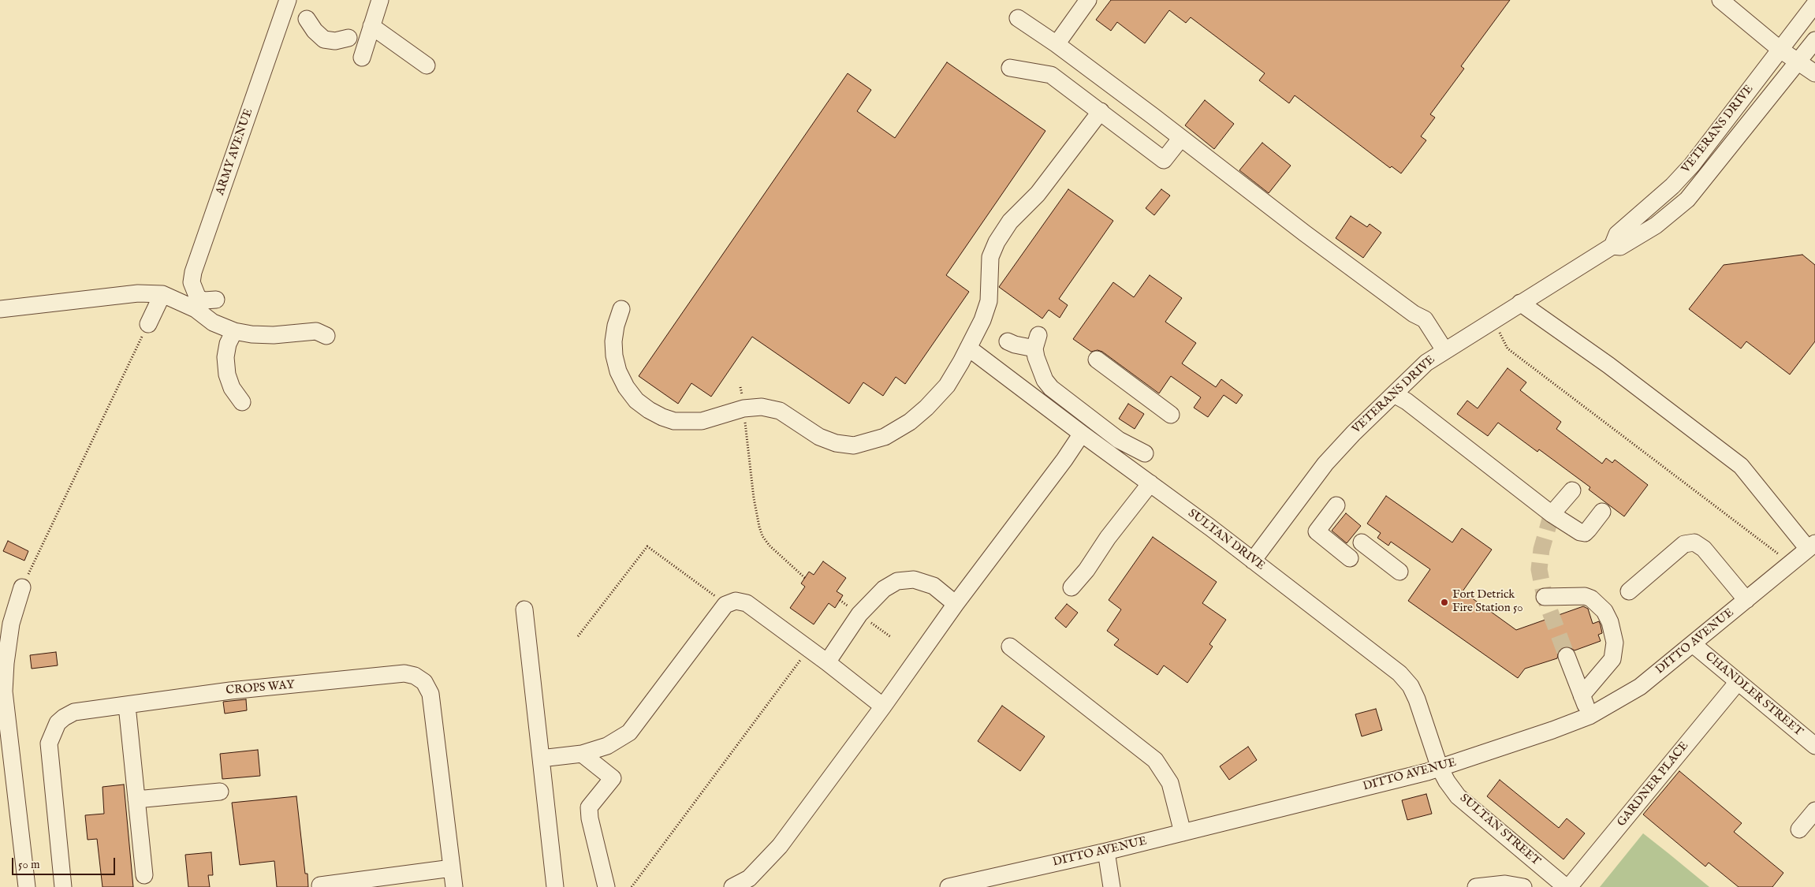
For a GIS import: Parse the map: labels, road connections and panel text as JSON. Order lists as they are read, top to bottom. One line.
{"streets":{"street":["VETERANS DRIVE","ARMY AVENUE","SULTAN DRIVE","DITTO AVENUE","CROPS WAY","CHANDLER STREET","GARDNER PLACE","SULTAN STREET"]},"crossings":[["VETERANS DRIVE","SULTAN DRIVE"],["SULTAN DRIVE","DITTO AVENUE"],["SULTAN DRIVE","SULTAN STREET"],["DITTO AVENUE","CHANDLER STREET"],["DITTO AVENUE","SULTAN STREET"],["CHANDLER STREET","GARDNER PLACE"],["GARDNER PLACE","SULTAN STREET"]],"places":["Fort Detrick Fire Station 50"],"scale_bar":"50 m"}
